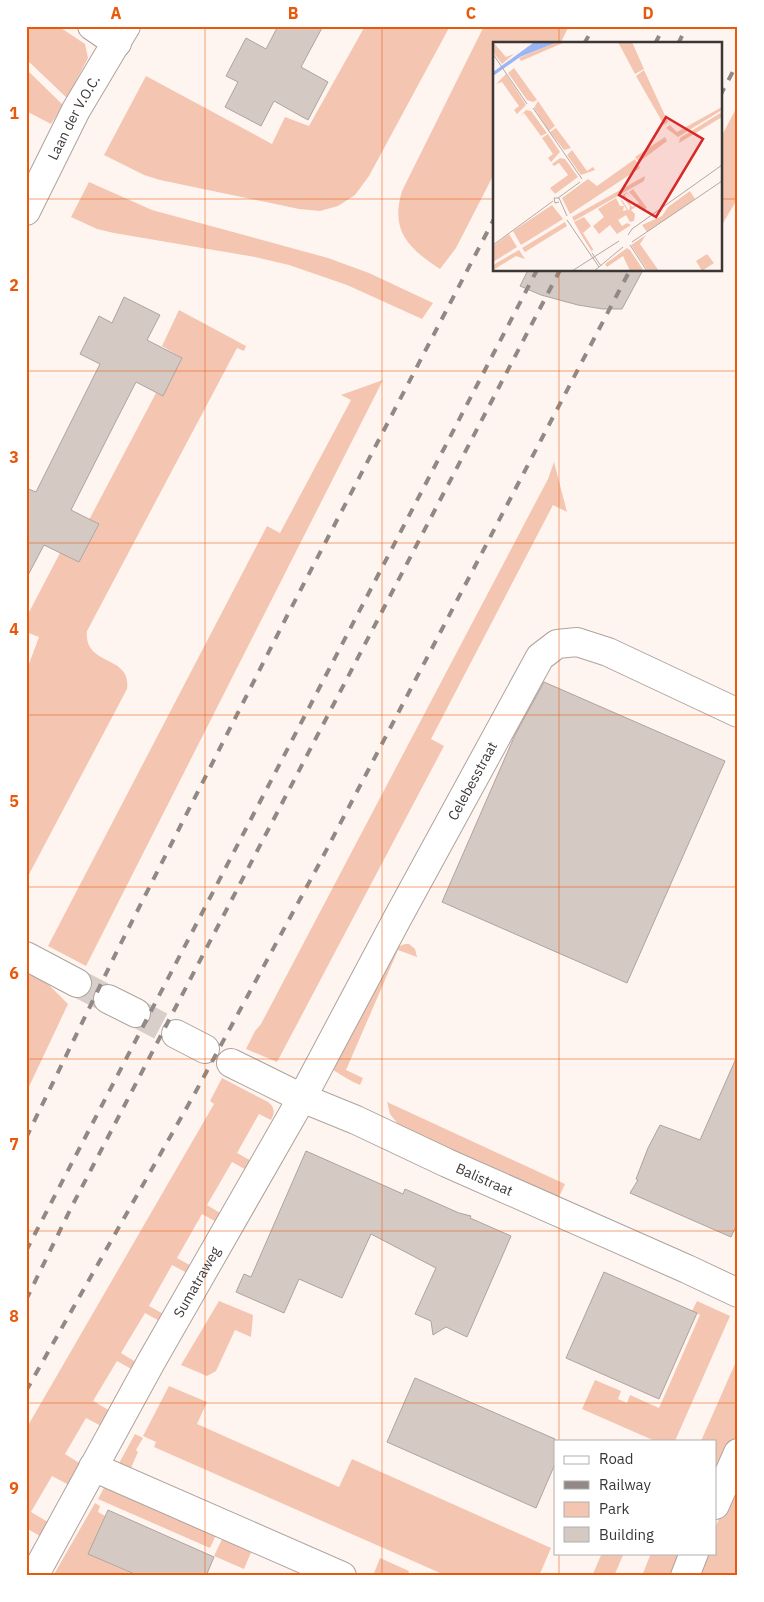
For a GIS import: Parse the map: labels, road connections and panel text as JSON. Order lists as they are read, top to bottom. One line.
{"streets":{"street":["Laan der V.O.C.","Celebesstraat","Balistraat","Sumatraweg"]},"crossings":[["Celebesstraat","Balistraat"],["Celebesstraat","Sumatraweg"],["Balistraat","Sumatraweg"]],"legend":["Road","Railway","Park","Building"],"grid":{"columns":["A","B","C","D"],"rows":["1","2","3","4","5","6","7","8","9"]}}
